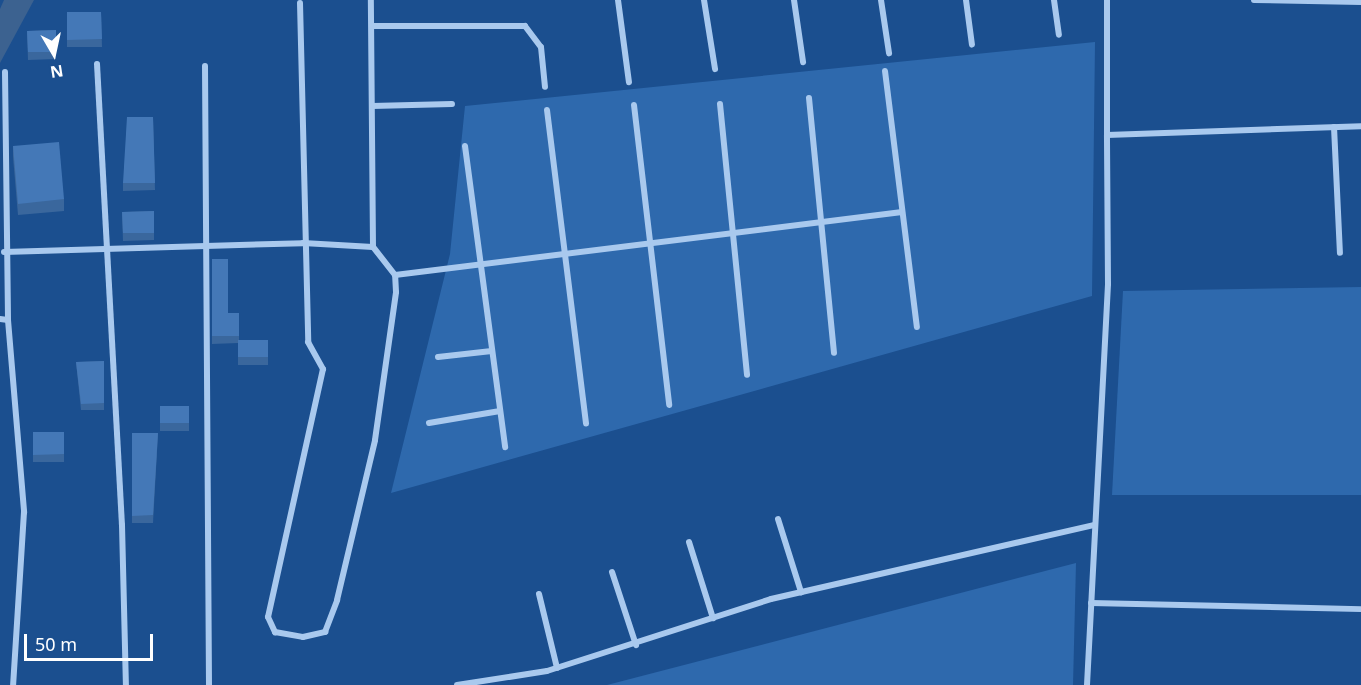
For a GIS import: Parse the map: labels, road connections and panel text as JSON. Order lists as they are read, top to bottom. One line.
{"scale_bar":"50 m","north":"bottom"}
